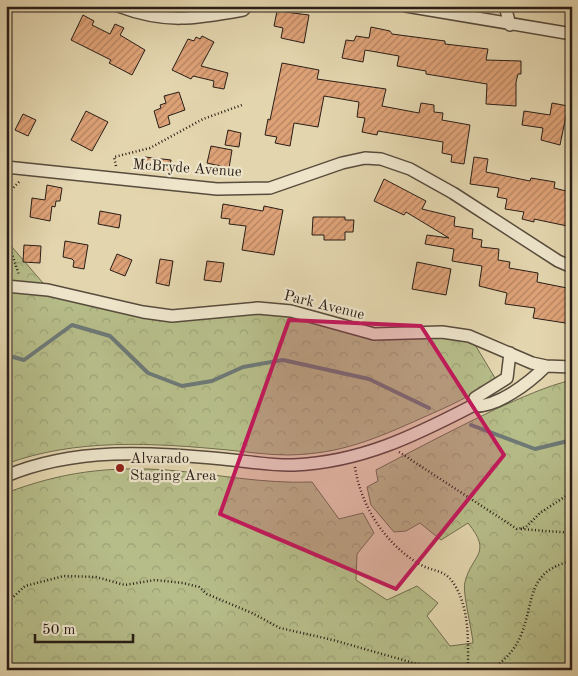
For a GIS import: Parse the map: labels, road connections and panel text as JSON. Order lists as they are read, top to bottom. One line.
{"streets":{"street":["McBryde Avenue","Park Avenue"]},"places":["Alvarado Staging Area"],"scale_bar":"50 m"}
